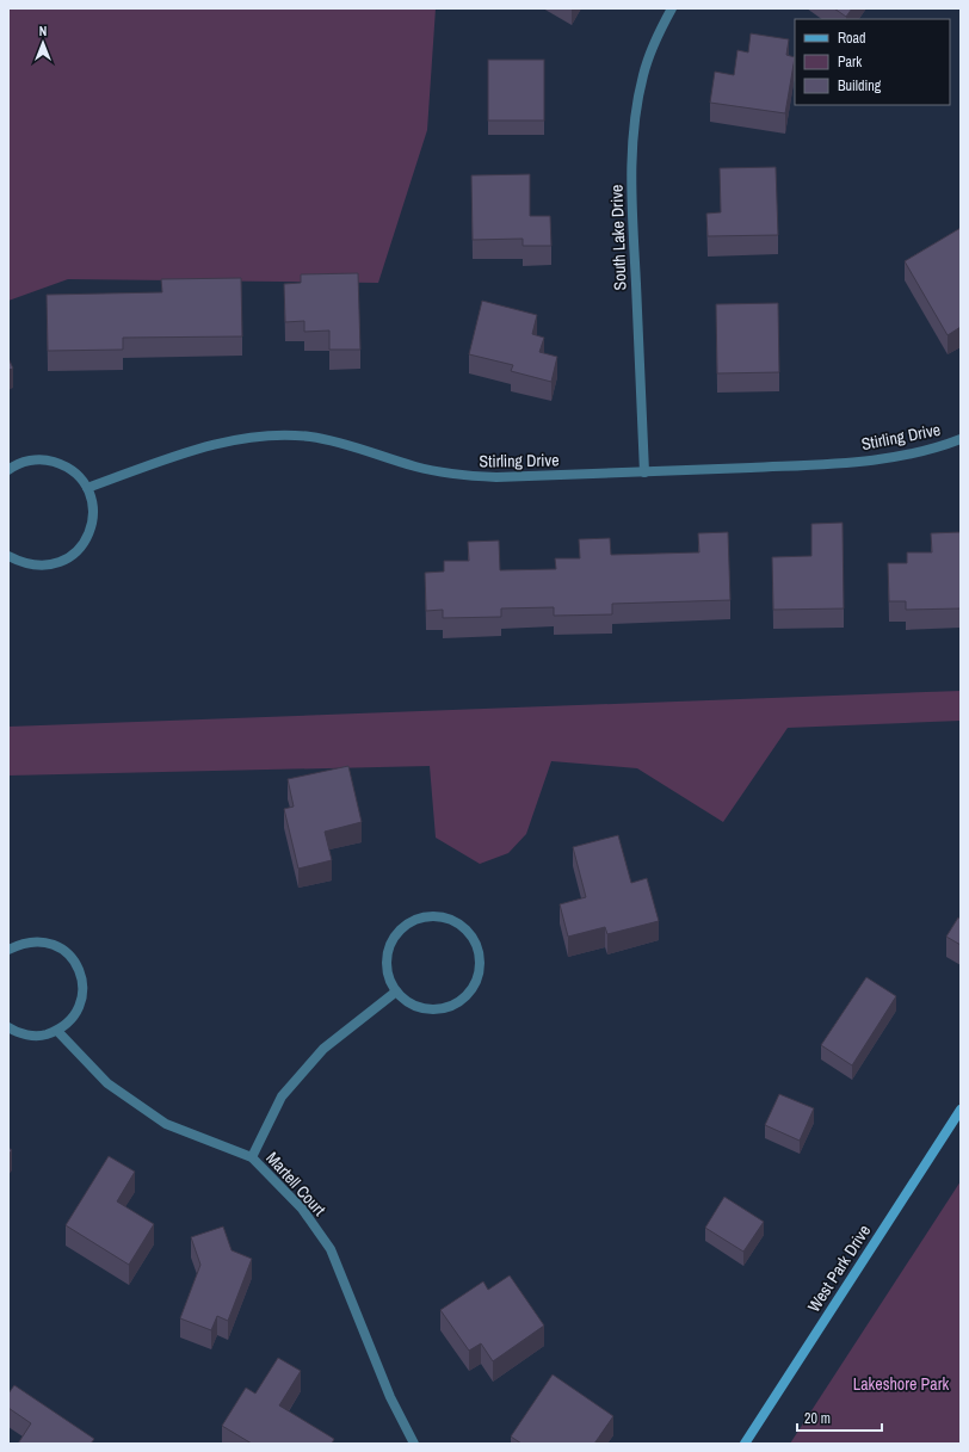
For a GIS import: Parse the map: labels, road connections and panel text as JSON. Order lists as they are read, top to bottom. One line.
{"streets":{"street":["South Lake Drive","Stirling Drive","Martell Court","West Park Drive"]},"crossings":[["South Lake Drive","Stirling Drive"]],"parks":["Lakeshore Park"],"legend":["Road","Park","Building"],"scale_bar":"20 m","north":"top"}
